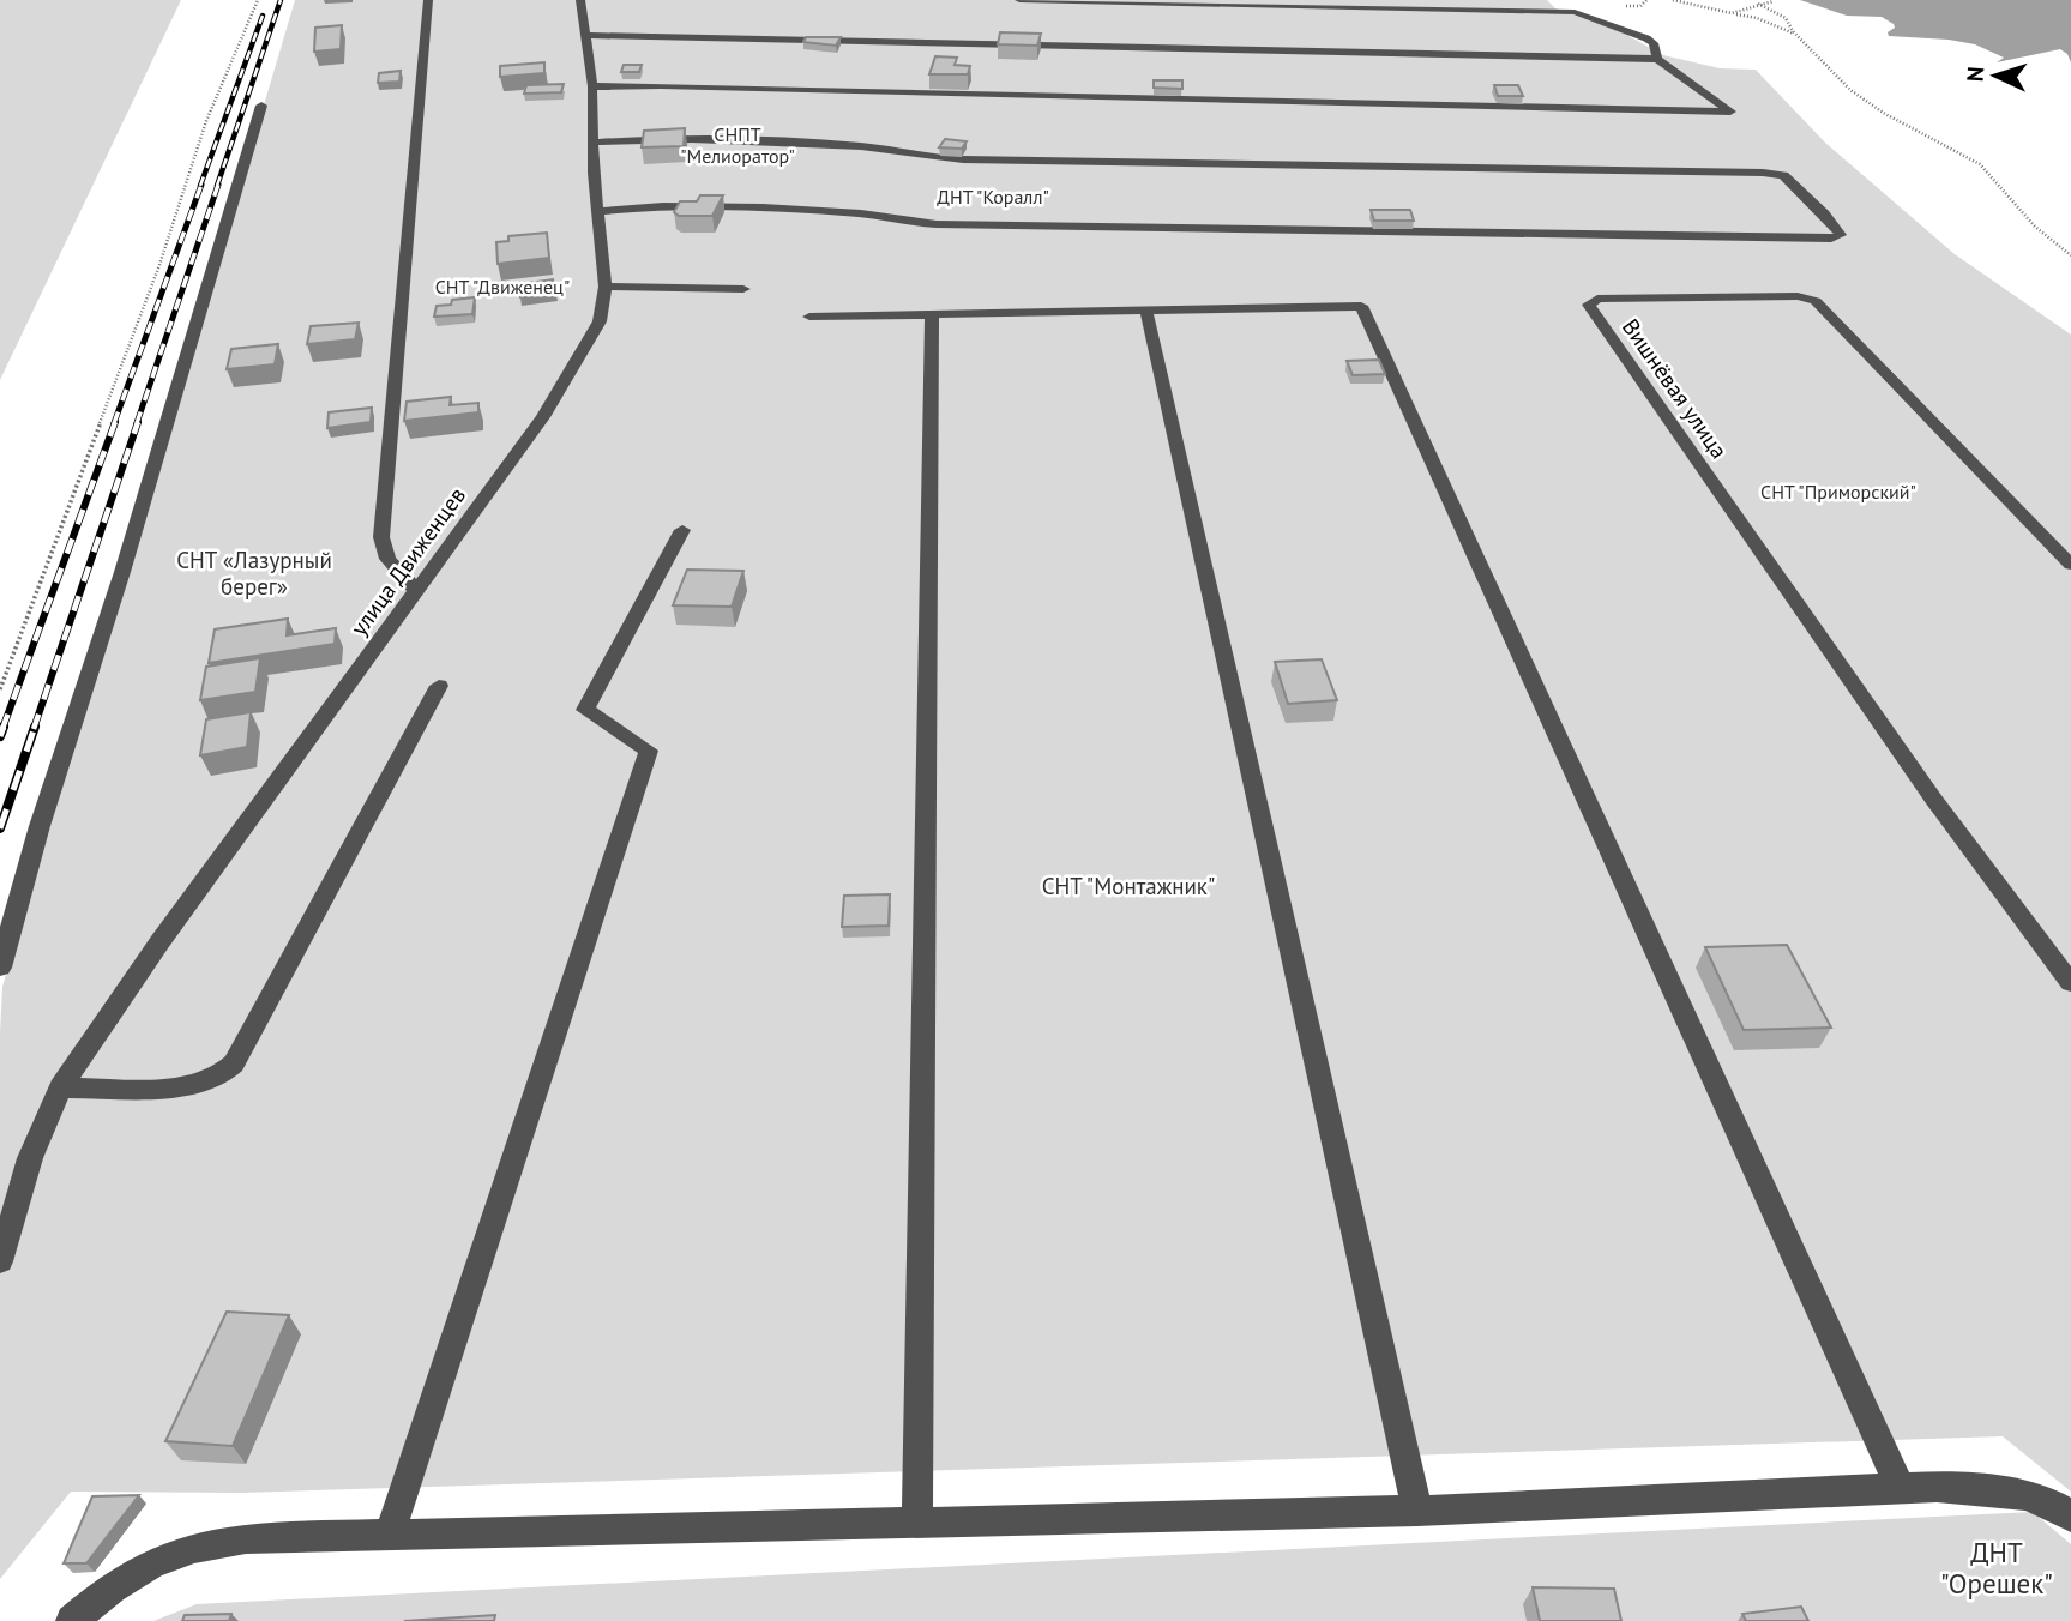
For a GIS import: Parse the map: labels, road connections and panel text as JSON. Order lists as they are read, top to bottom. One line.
{"streets":{"street":["Вишнёвая улица","улица Движенцев"]},"parks":["СНПТ \"Мелиоратор\"","ДНТ \"Коралл\"","СНТ \"Движенец\"","СНТ \"Приморский\"","СНТ «Лазурный берег»","СНТ \"Монтажник\"","ДНТ \"Орешек\""],"north":"left"}
